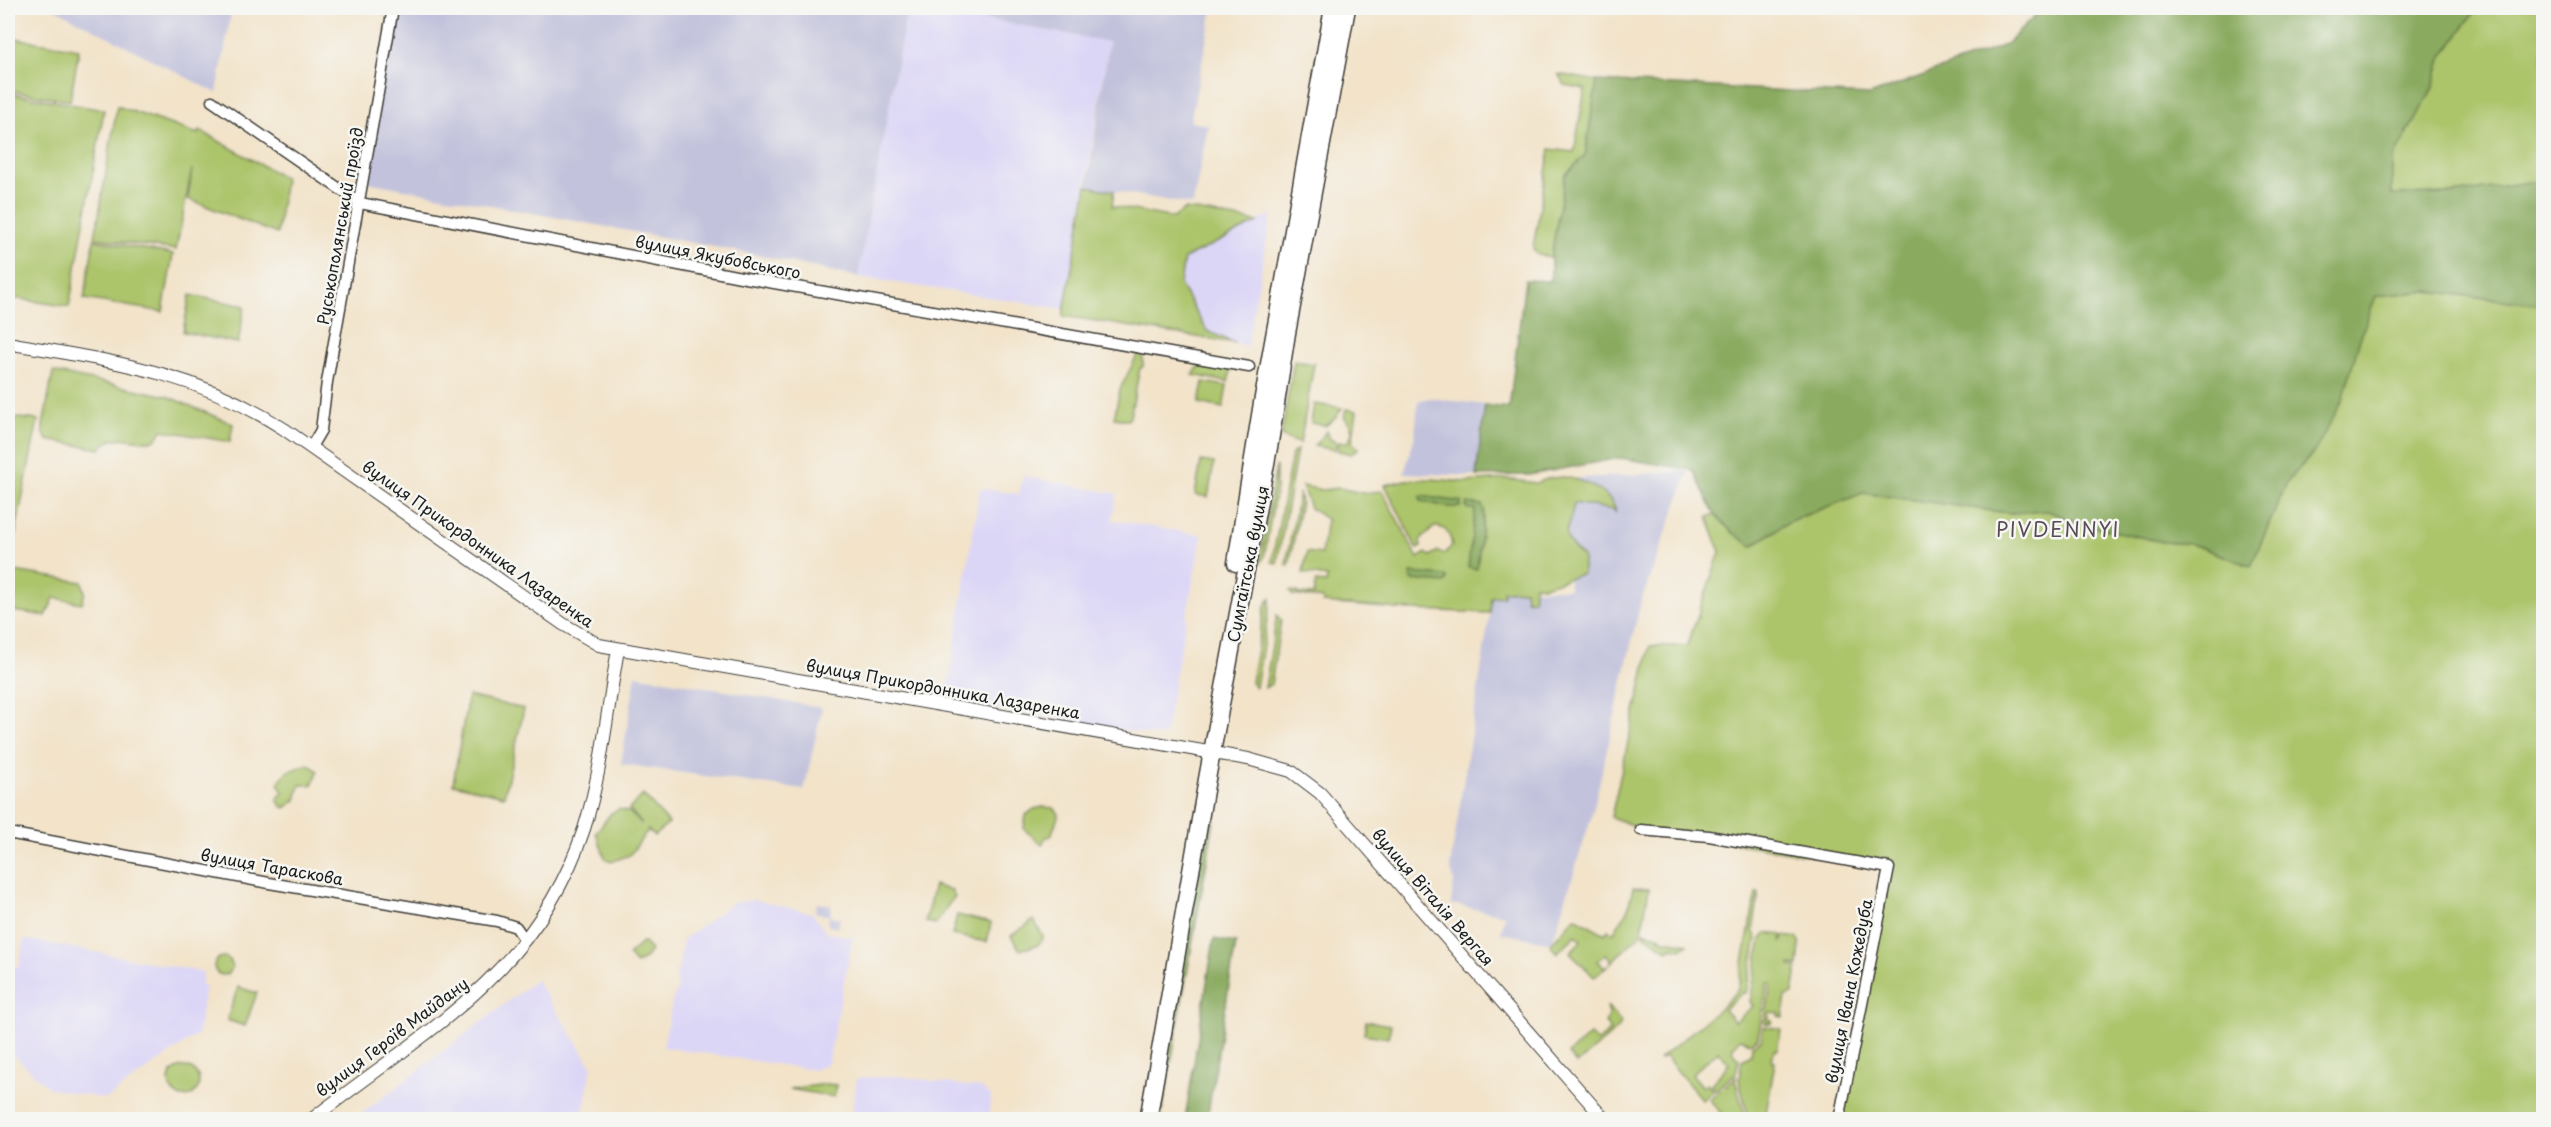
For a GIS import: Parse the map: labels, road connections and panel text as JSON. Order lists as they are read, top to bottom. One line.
{"streets":{"main road":["Сумгаїтська вулиця"],"street":["Руськополянський проїзд","вулиця Якубовського","вулиця Прикордонника Лазаренка","вулиця Тараскова","вулиця Віталія Вергая","вулиця Івана Кожедуба","вулиця Героїв Майдану"]},"crossings":[["Руськополянський проїзд","вулиця Якубовського"],["Руськополянський проїзд","вулиця Прикордонника Лазаренка"],["вулиця Прикордонника Лазаренка","Сумгаїтська вулиця"],["вулиця Прикордонника Лазаренка","вулиця Віталія Вергая"],["вулиця Прикордонника Лазаренка","вулиця Героїв Майдану"],["Сумгаїтська вулиця","вулиця Віталія Вергая"],["вулиця Тараскова","вулиця Героїв Майдану"]],"districts":["PIVDENNYI"]}
